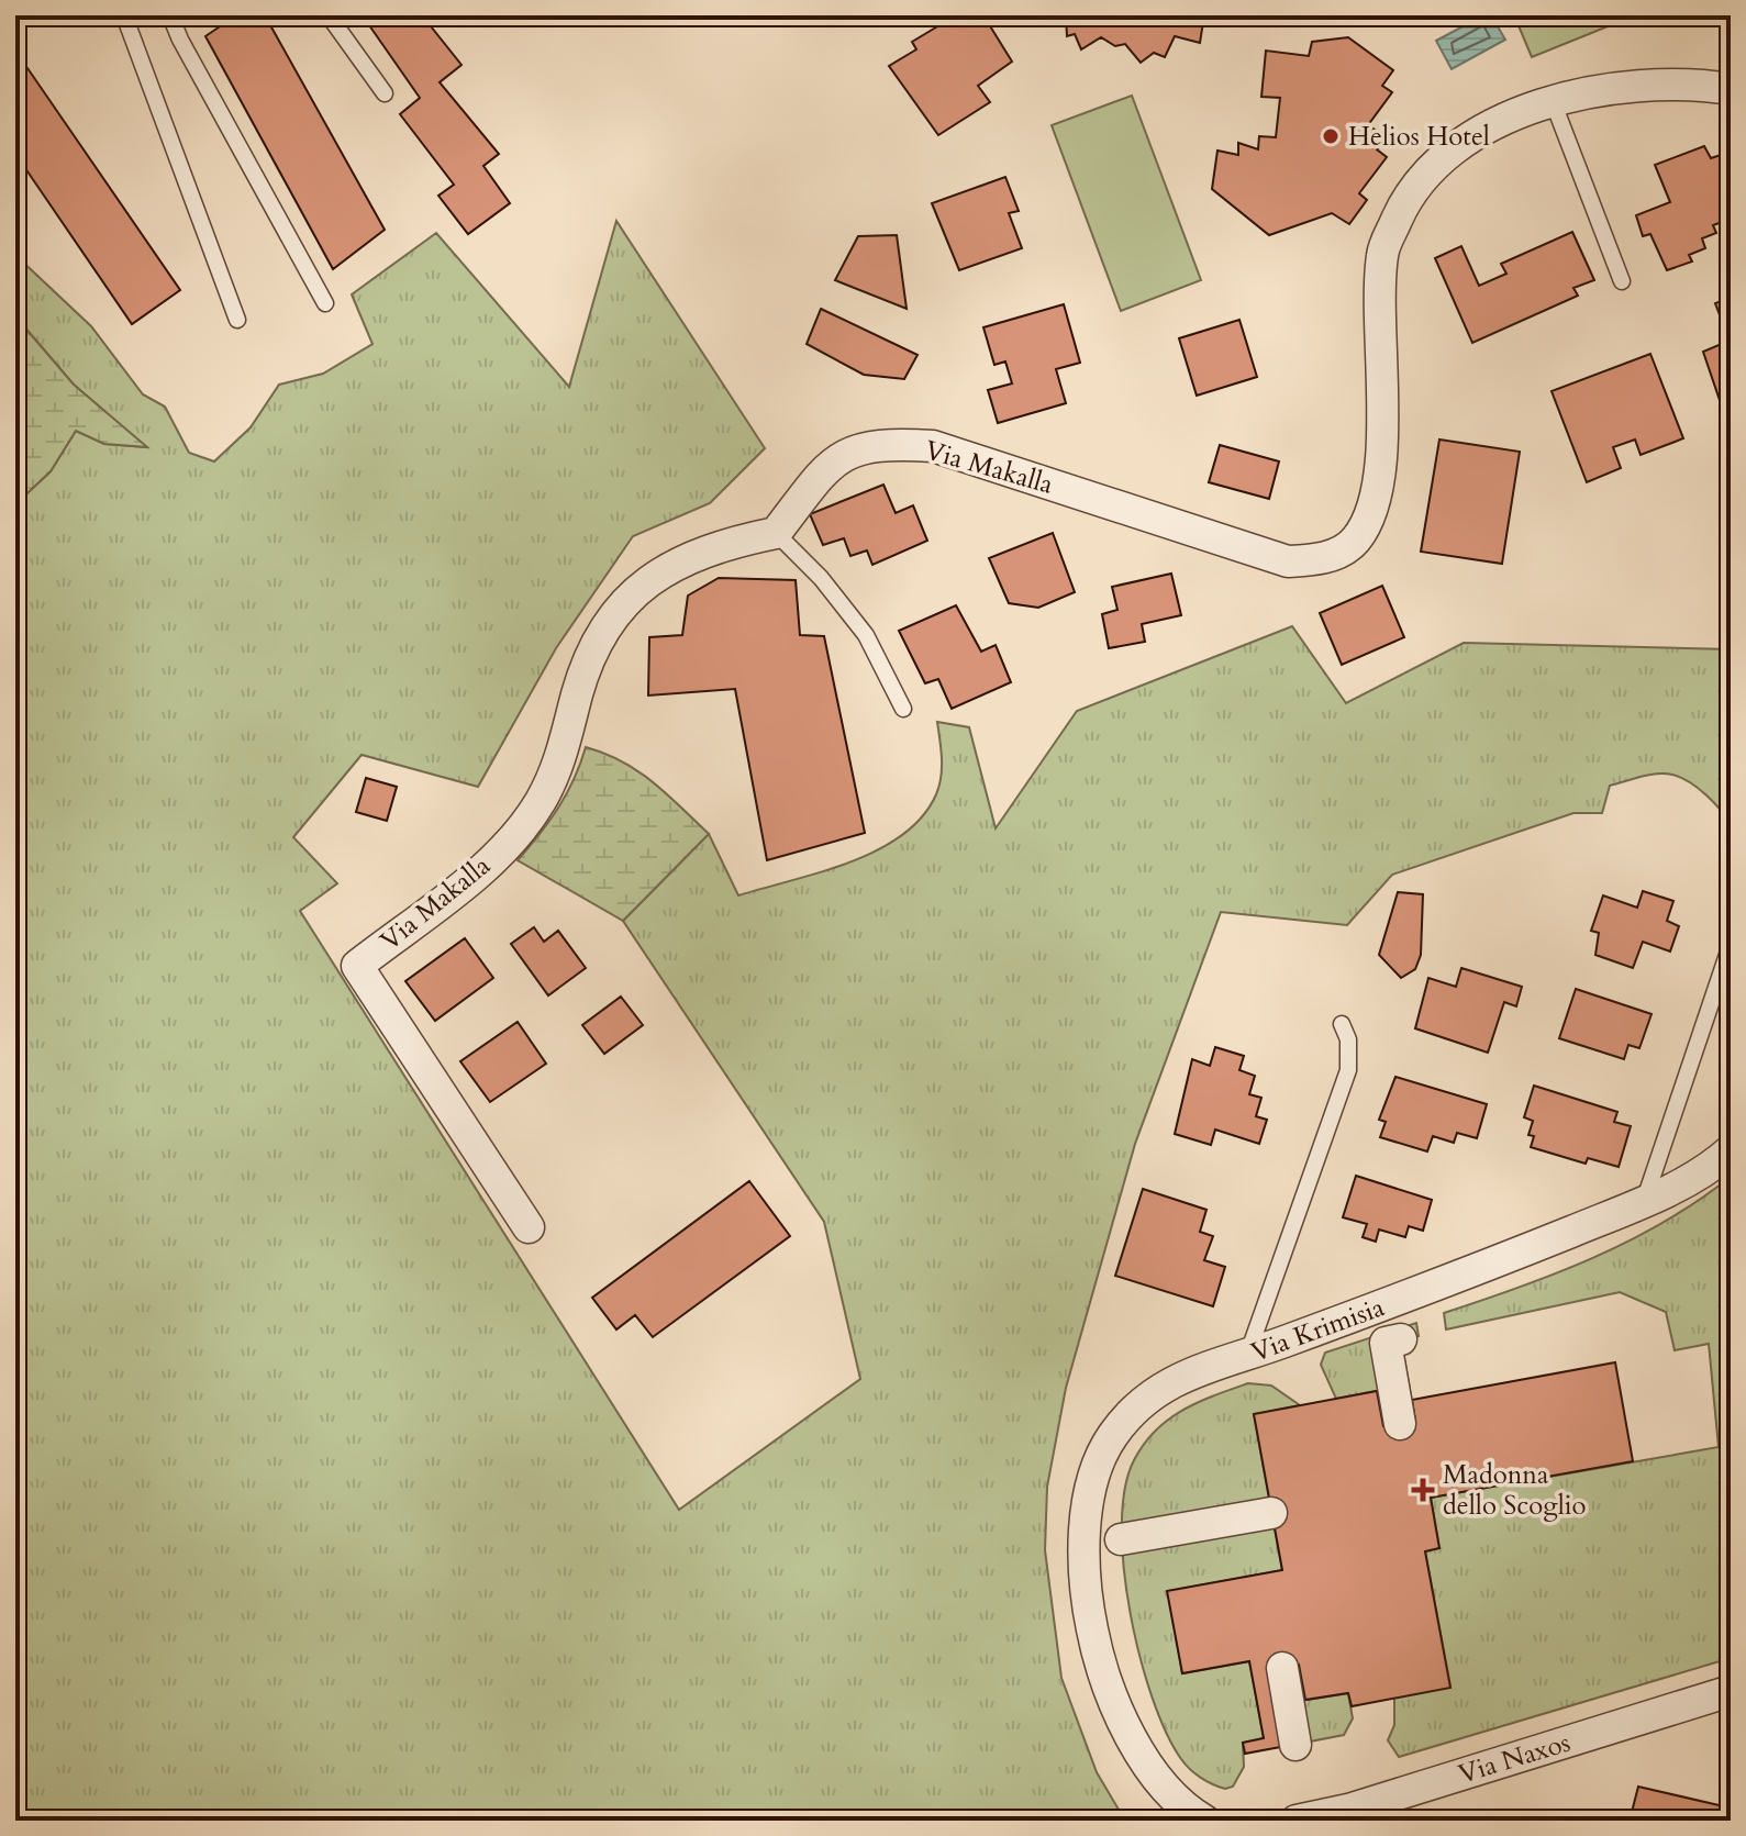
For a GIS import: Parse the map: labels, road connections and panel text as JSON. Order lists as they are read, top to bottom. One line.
{"streets":{"street":["Via Makalla","Via Krimisia","Via Naxos"]},"places":{"other":["Helios Hotel"],"health":["Madonna dello Scoglio"]}}
